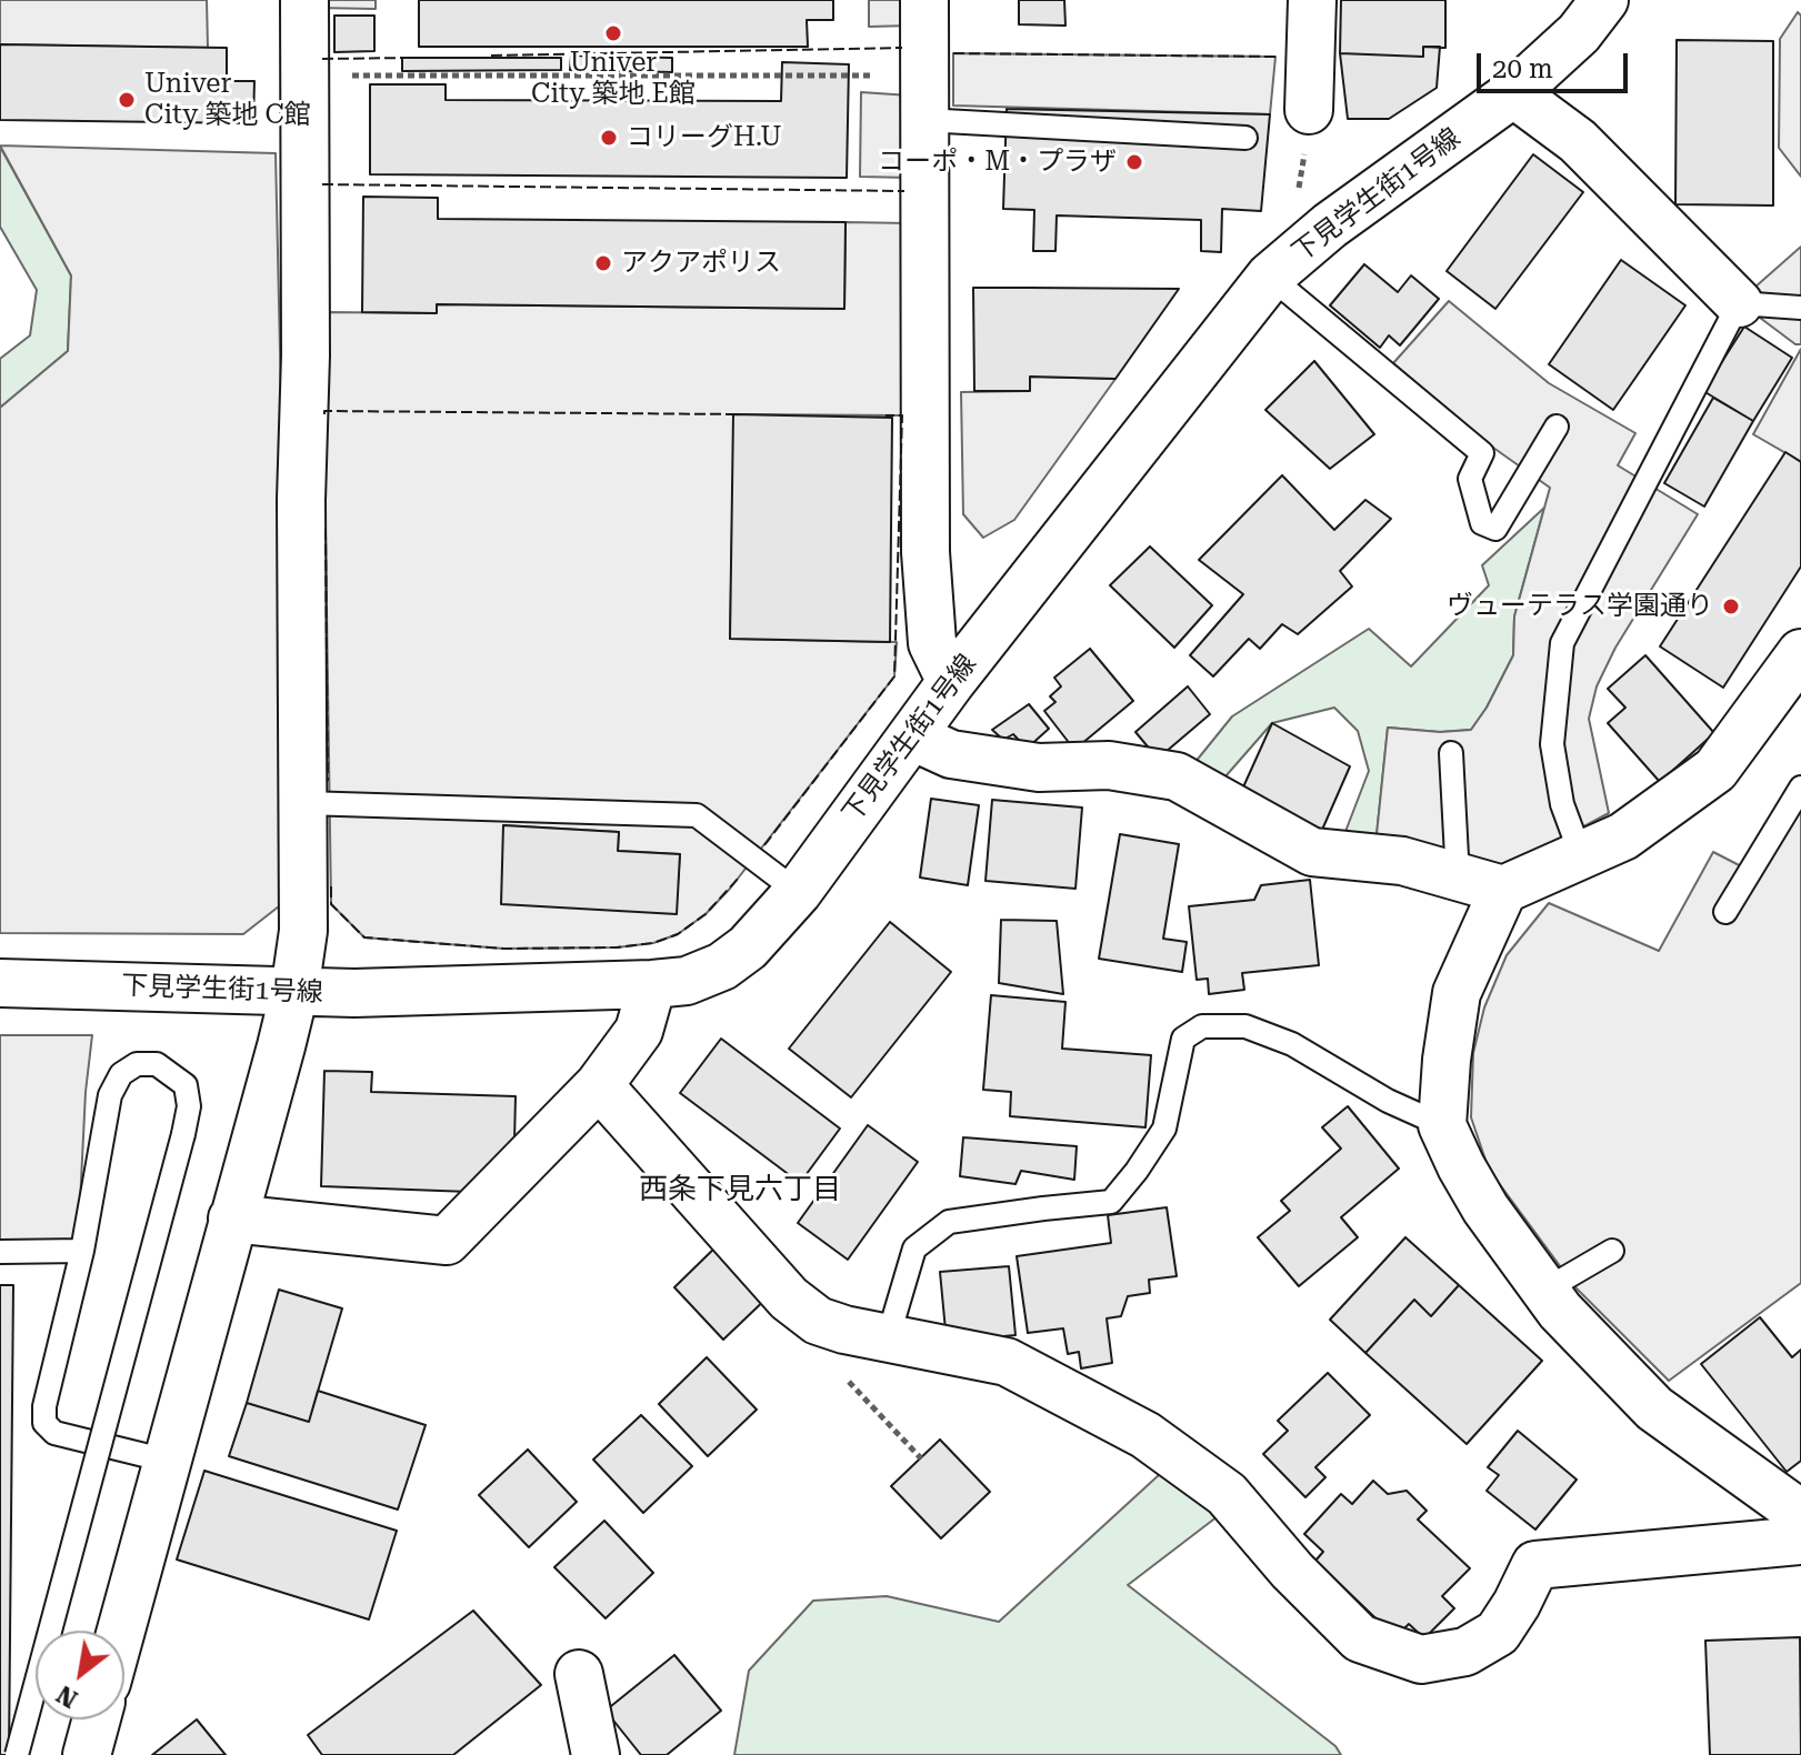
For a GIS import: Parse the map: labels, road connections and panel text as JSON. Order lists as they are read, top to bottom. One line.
{"streets":{"street":["下見学生街1号線"]},"districts":["西条下見六丁目"],"places":["Univer City 築地 E館","Univer City 築地 C館","コリーグH.U","コーポ・M・プラザ","アクアポリス","ヴューテラス学園通り"],"scale_bar":"20 m","north":"bottom left"}
